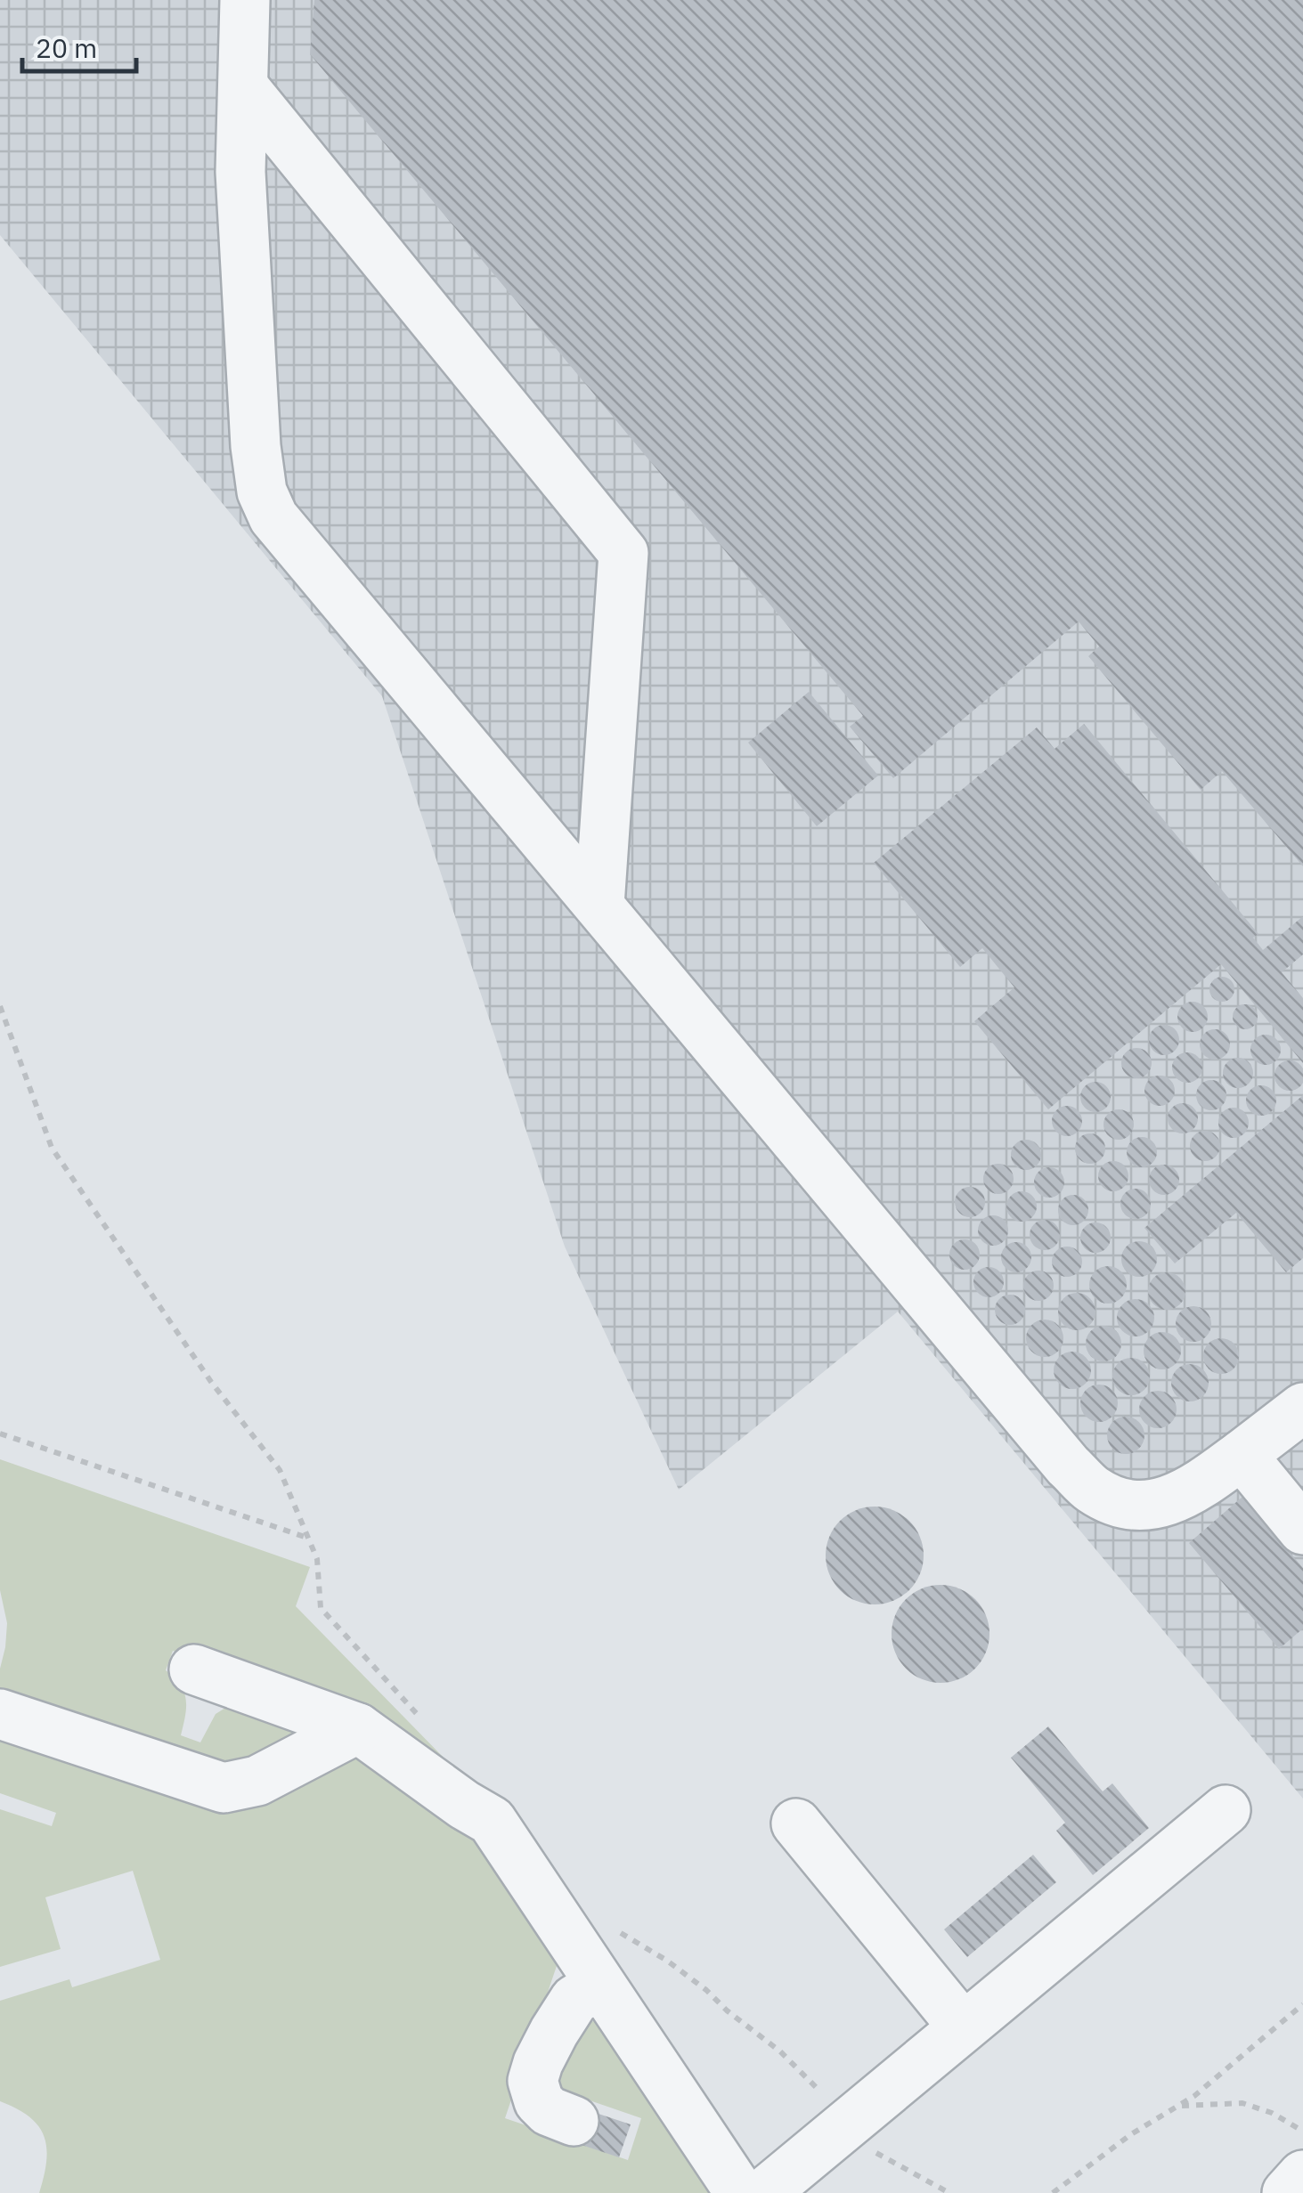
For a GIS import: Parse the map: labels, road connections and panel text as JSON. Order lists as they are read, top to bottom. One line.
{"scale_bar":"20 m"}
